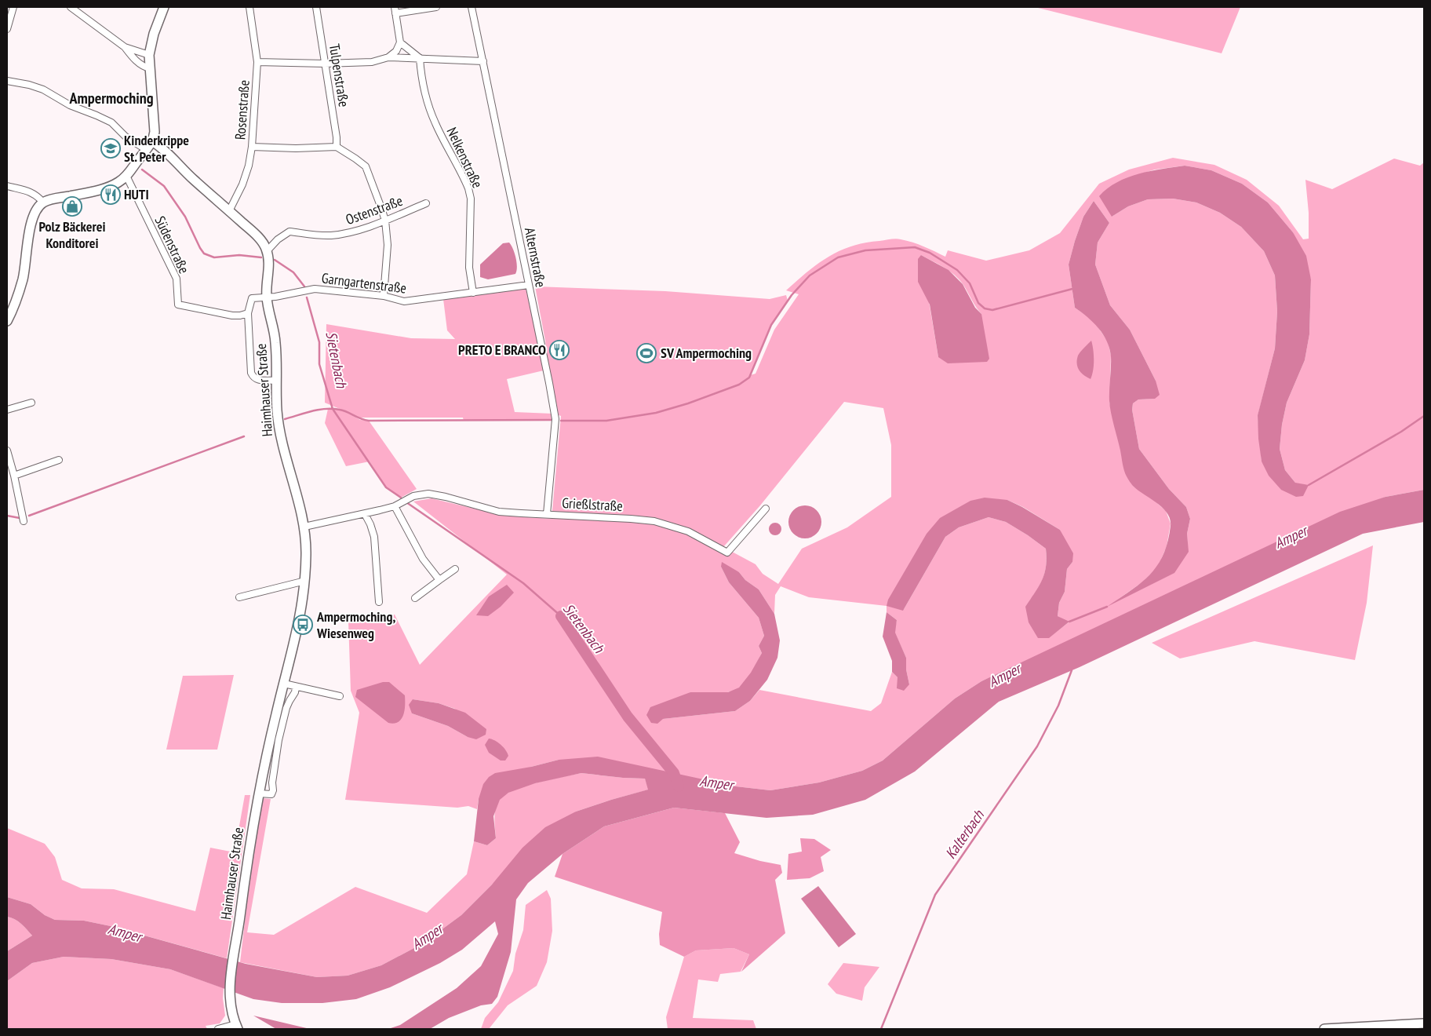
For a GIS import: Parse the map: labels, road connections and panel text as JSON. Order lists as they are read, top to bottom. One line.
{"streets":{"main road":["Haimhauser Straße"],"street":["Tulpenstraße","Rosenstraße","Nelkenstraße","Ostenstraße","Südenstraße","Alternstraße","Garngartenstraße","Grießlstraße"]},"crossings":[["Nelkenstraße","Garngartenstraße"],["Ostenstraße","Haimhauser Straße"],["Südenstraße","Garngartenstraße"],["Alternstraße","Garngartenstraße"],["Alternstraße","Grießlstraße"],["Garngartenstraße","Haimhauser Straße"],["Haimhauser Straße","Grießlstraße"]],"districts":["Ampermoching"],"water":["Sietenbach","Amper","Kalterbach"],"places":{"school or university":["Kinderkrippe St. Peter"],"restaurant":["HUTI","PRETO E BRANCO"],"shop":["Polz Bäckerei Konditorei"],"sports":["SV Ampermoching"],"bus stop":["Ampermoching, Wiesenweg"]}}
